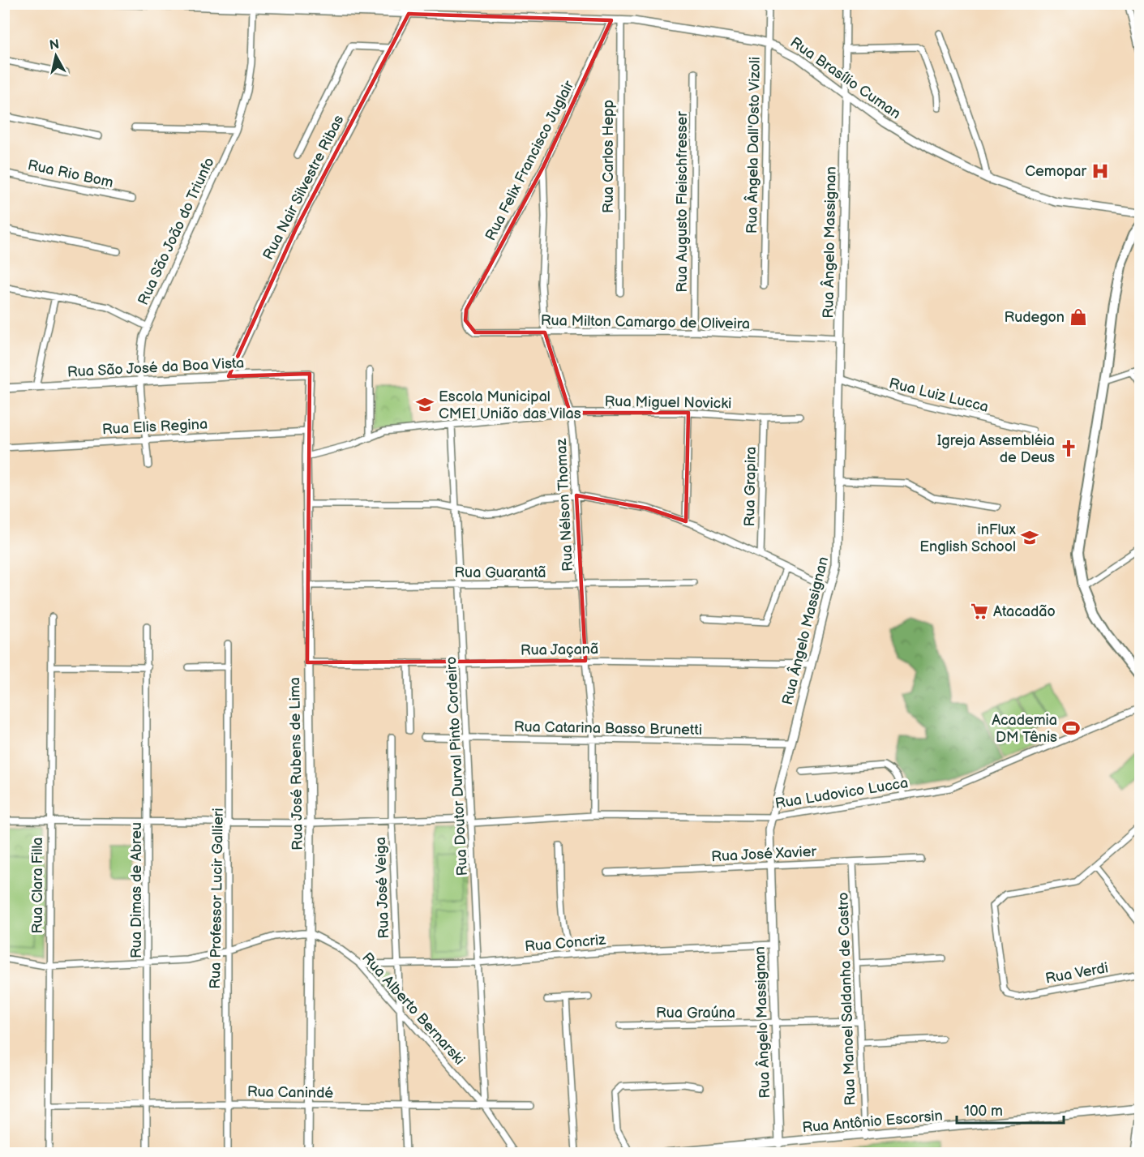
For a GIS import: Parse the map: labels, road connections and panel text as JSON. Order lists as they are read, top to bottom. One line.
{"streets":{"street":["Rua Brasílio Cuman","Rua Ângela Dall'Osto Vizoli","Rua Carlos Hepp","Rua Felix Francisco Juglair","Rua Rio Bom","Rua Nair Silvestre Ribas","Rua Augusto Fleischfresser","Rua São João do Triunfo","Rua Ângelo Massignan","Rua Milton Camargo de Oliveira","Rua São José da Boa Vista","Rua Luiz Lucca","Rua Miguel Novicki","Rua Elis Regina","Rua Grapira","Rua Nélson Thomaz","Rua Guarantã","Rua Jaçanã","Rua Catarina Basso Brunetti","Rua José Rubens de Lima","Rua Doutor Durval Pinto Cordeiro","Rua Ludovico Lucca","Rua José Xavier","Rua Clara Filla","Rua José Veiga","Rua Dimas de Abreu","Rua Professor Lucir Gallieri","Rua Concriz","Rua Verdi","Rua Manoel Saldanha de Castro","Rua Alberto Bernarski","Rua Graúna","Rua Canindé","Rua Antônio Escorsin"]},"crossings":[["Rua Brasílio Cuman","Rua Ângela Dall'Osto Vizoli"],["Rua Brasílio Cuman","Rua Carlos Hepp"],["Rua Brasílio Cuman","Rua Felix Francisco Juglair"],["Rua Brasílio Cuman","Rua Nair Silvestre Ribas"],["Rua Brasílio Cuman","Rua São João do Triunfo"],["Rua Brasílio Cuman","Rua Ângelo Massignan"],["Rua Felix Francisco Juglair","Rua Milton Camargo de Oliveira"],["Rua Felix Francisco Juglair","Rua Nélson Thomaz"],["Rua Nair Silvestre Ribas","Rua São José da Boa Vista"],["Rua Augusto Fleischfresser","Rua Milton Camargo de Oliveira"],["Rua São João do Triunfo","Rua São José da Boa Vista"],["Rua São João do Triunfo","Rua Elis Regina"],["Rua Ângelo Massignan","Rua Milton Camargo de Oliveira"],["Rua Ângelo Massignan","Rua Luiz Lucca"],["Rua Ângelo Massignan","Rua Jaçanã"],["Rua Ângelo Massignan","Rua Catarina Basso Brunetti"],["Rua Ângelo Massignan","Rua Ludovico Lucca"],["Rua Ângelo Massignan","Rua José Xavier"],["Rua Ângelo Massignan","Rua Concriz"],["Rua Ângelo Massignan","Rua Graúna"],["Rua Ângelo Massignan","Rua Antônio Escorsin"],["Rua Milton Camargo de Oliveira","Rua Nélson Thomaz"],["Rua São José da Boa Vista","Rua José Rubens de Lima"],["Rua Miguel Novicki","Rua Grapira"],["Rua Miguel Novicki","Rua Nélson Thomaz"],["Rua Miguel Novicki","Rua José Rubens de Lima"],["Rua Miguel Novicki","Rua Doutor Durval Pinto Cordeiro"],["Rua Elis Regina","Rua José Rubens de Lima"],["Rua Nélson Thomaz","Rua Guarantã"],["Rua Nélson Thomaz","Rua Jaçanã"],["Rua Nélson Thomaz","Rua Catarina Basso Brunetti"],["Rua Nélson Thomaz","Rua Ludovico Lucca"],["Rua Guarantã","Rua José Rubens de Lima"],["Rua Guarantã","Rua Doutor Durval Pinto Cordeiro"],["Rua Jaçanã","Rua José Rubens de Lima"],["Rua Jaçanã","Rua Doutor Durval Pinto Cordeiro"],["Rua Catarina Basso Brunetti","Rua Doutor Durval Pinto Cordeiro"],["Rua José Rubens de Lima","Rua Ludovico Lucca"],["Rua José Rubens de Lima","Rua Alberto Bernarski"],["Rua José Rubens de Lima","Rua Canindé"],["Rua Doutor Durval Pinto Cordeiro","Rua Ludovico Lucca"],["Rua Doutor Durval Pinto Cordeiro","Rua Concriz"],["Rua Doutor Durval Pinto Cordeiro","Rua Alberto Bernarski"],["Rua Doutor Durval Pinto Cordeiro","Rua Canindé"],["Rua Ludovico Lucca","Rua Clara Filla"],["Rua Ludovico Lucca","Rua José Veiga"],["Rua Ludovico Lucca","Rua Dimas de Abreu"],["Rua Ludovico Lucca","Rua Professor Lucir Gallieri"],["Rua José Xavier","Rua Manoel Saldanha de Castro"],["Rua Clara Filla","Rua Canindé"],["Rua José Veiga","Rua Concriz"],["Rua José Veiga","Rua Alberto Bernarski"],["Rua José Veiga","Rua Canindé"],["Rua Dimas de Abreu","Rua Canindé"],["Rua Professor Lucir Gallieri","Rua Canindé"],["Rua Concriz","Rua Alberto Bernarski"],["Rua Manoel Saldanha de Castro","Rua Graúna"],["Rua Manoel Saldanha de Castro","Rua Antônio Escorsin"],["Rua Alberto Bernarski","Rua Canindé"]],"places":{"hospital":["Cemopar"],"shop":["Rudegon"],"school or university":["Escola Municipal CMEI União das Vilas","inFlux English School"],"church":["Igreja Assembléia de Deus"],"supermarket":["Atacadão"],"sports":["Academia DM Tênis"]},"scale_bar":"100 m","north":"top"}
